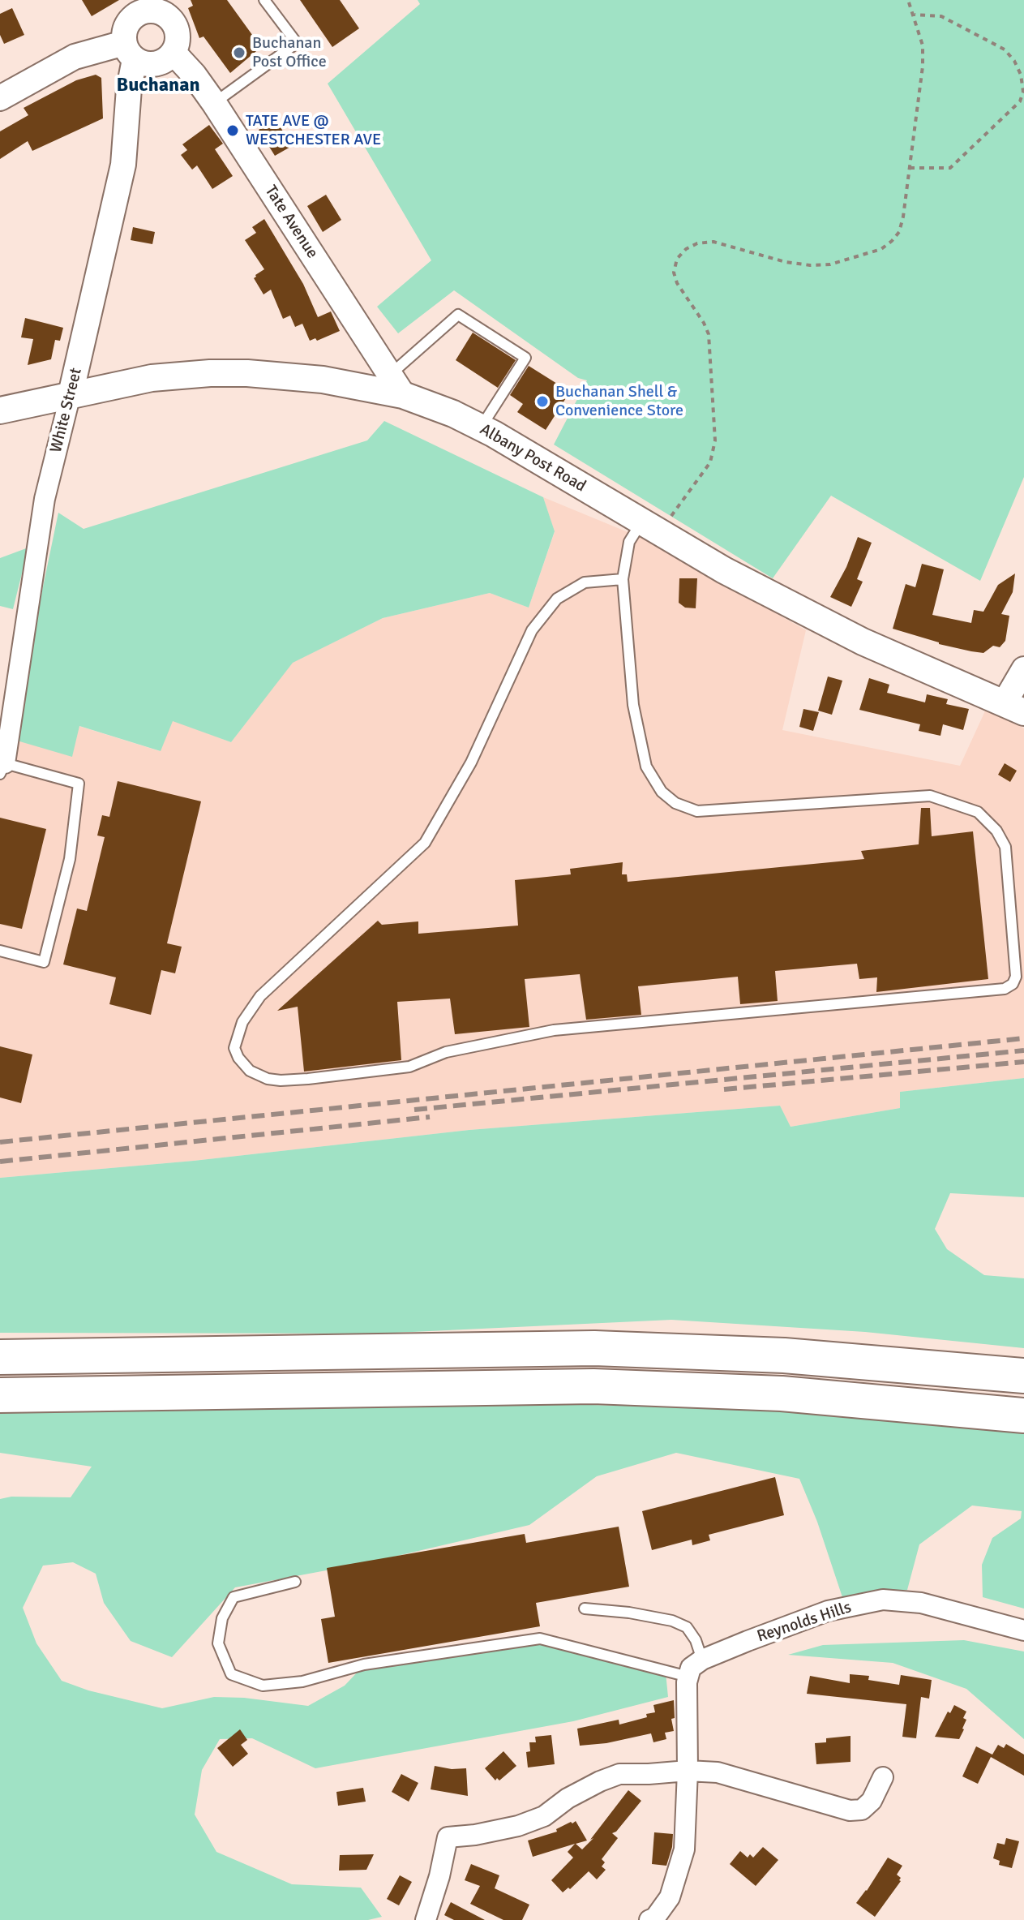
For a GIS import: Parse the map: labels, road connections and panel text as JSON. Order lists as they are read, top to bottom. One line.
{"streets":{"main road":["Albany Post Road"],"street":["Tate Avenue","White Street","Reynolds Hills"]},"crossings":[["Tate Avenue","White Street"],["Tate Avenue","Albany Post Road"],["White Street","Albany Post Road"]],"districts":["Buchanan"],"places":["Buchanan Post Office","TATE AVE @ WESTCHESTER AVE","Buchanan Shell & Convenience Store"]}
